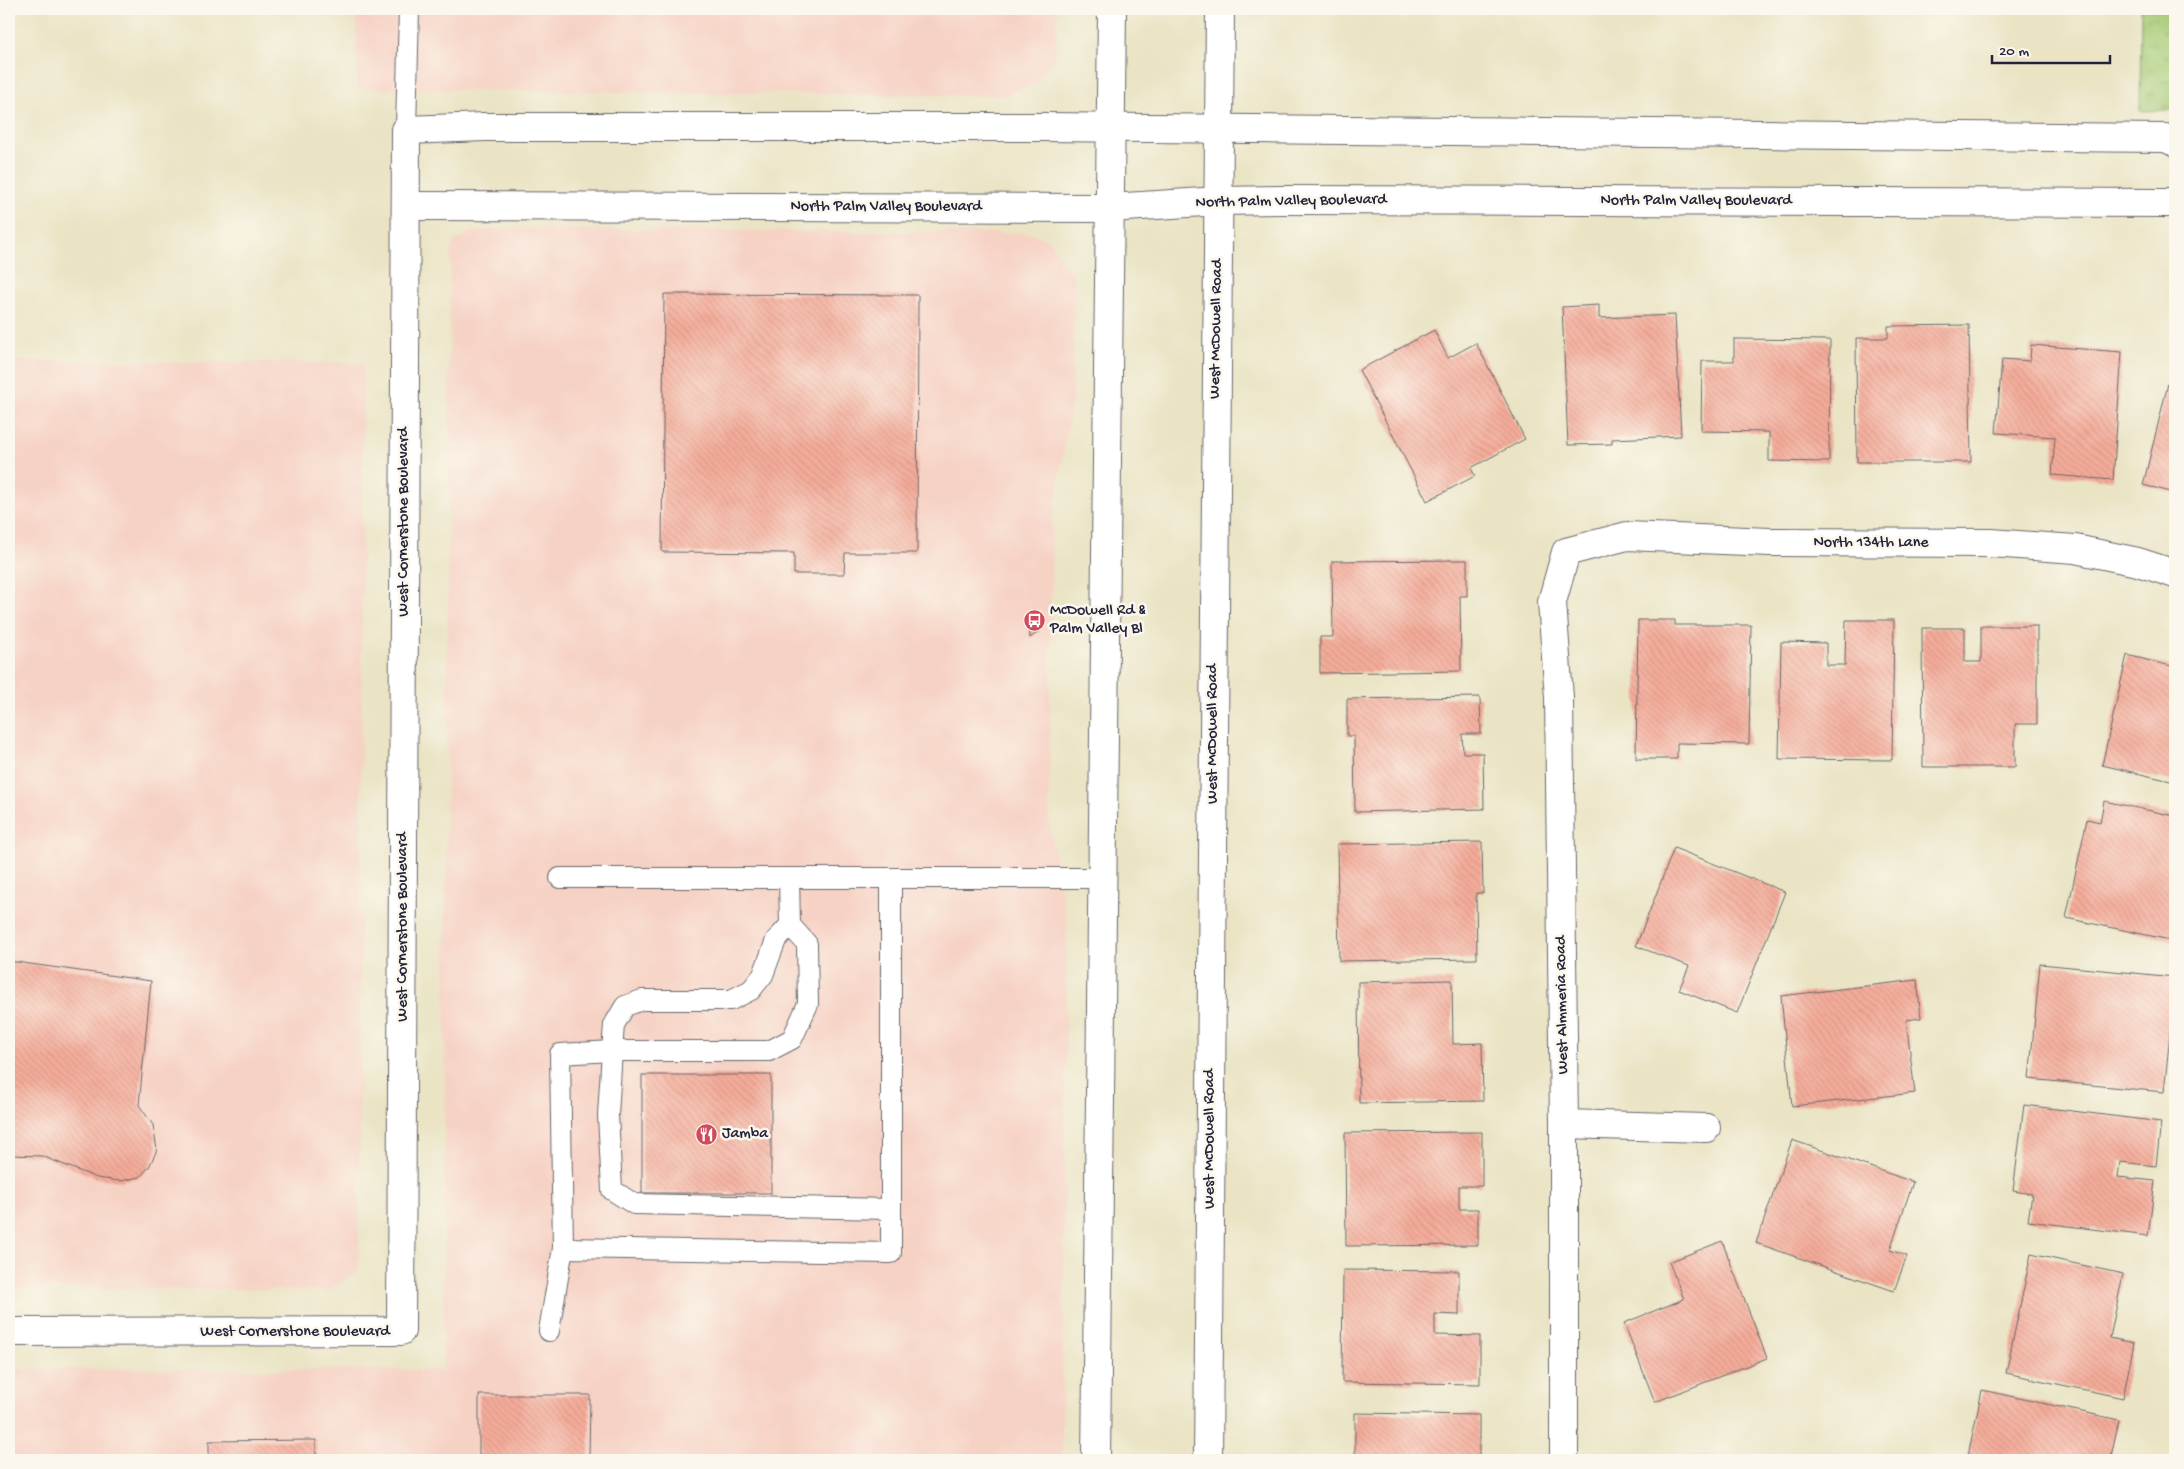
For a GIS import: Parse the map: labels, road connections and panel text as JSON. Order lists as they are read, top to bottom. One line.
{"streets":{"street":["North Palm Valley Boulevard","West McDowell Road","West Cornerstone Boulevard","North 134th Lane","West Almmeria Road"]},"crossings":[["North Palm Valley Boulevard","West McDowell Road"],["North Palm Valley Boulevard","West Cornerstone Boulevard"],["North 134th Lane","West Almmeria Road"]],"places":{"bus stop":["McDowell Rd & Palm Valley Bl"],"restaurant":["Jamba"]},"scale_bar":"20 m"}
